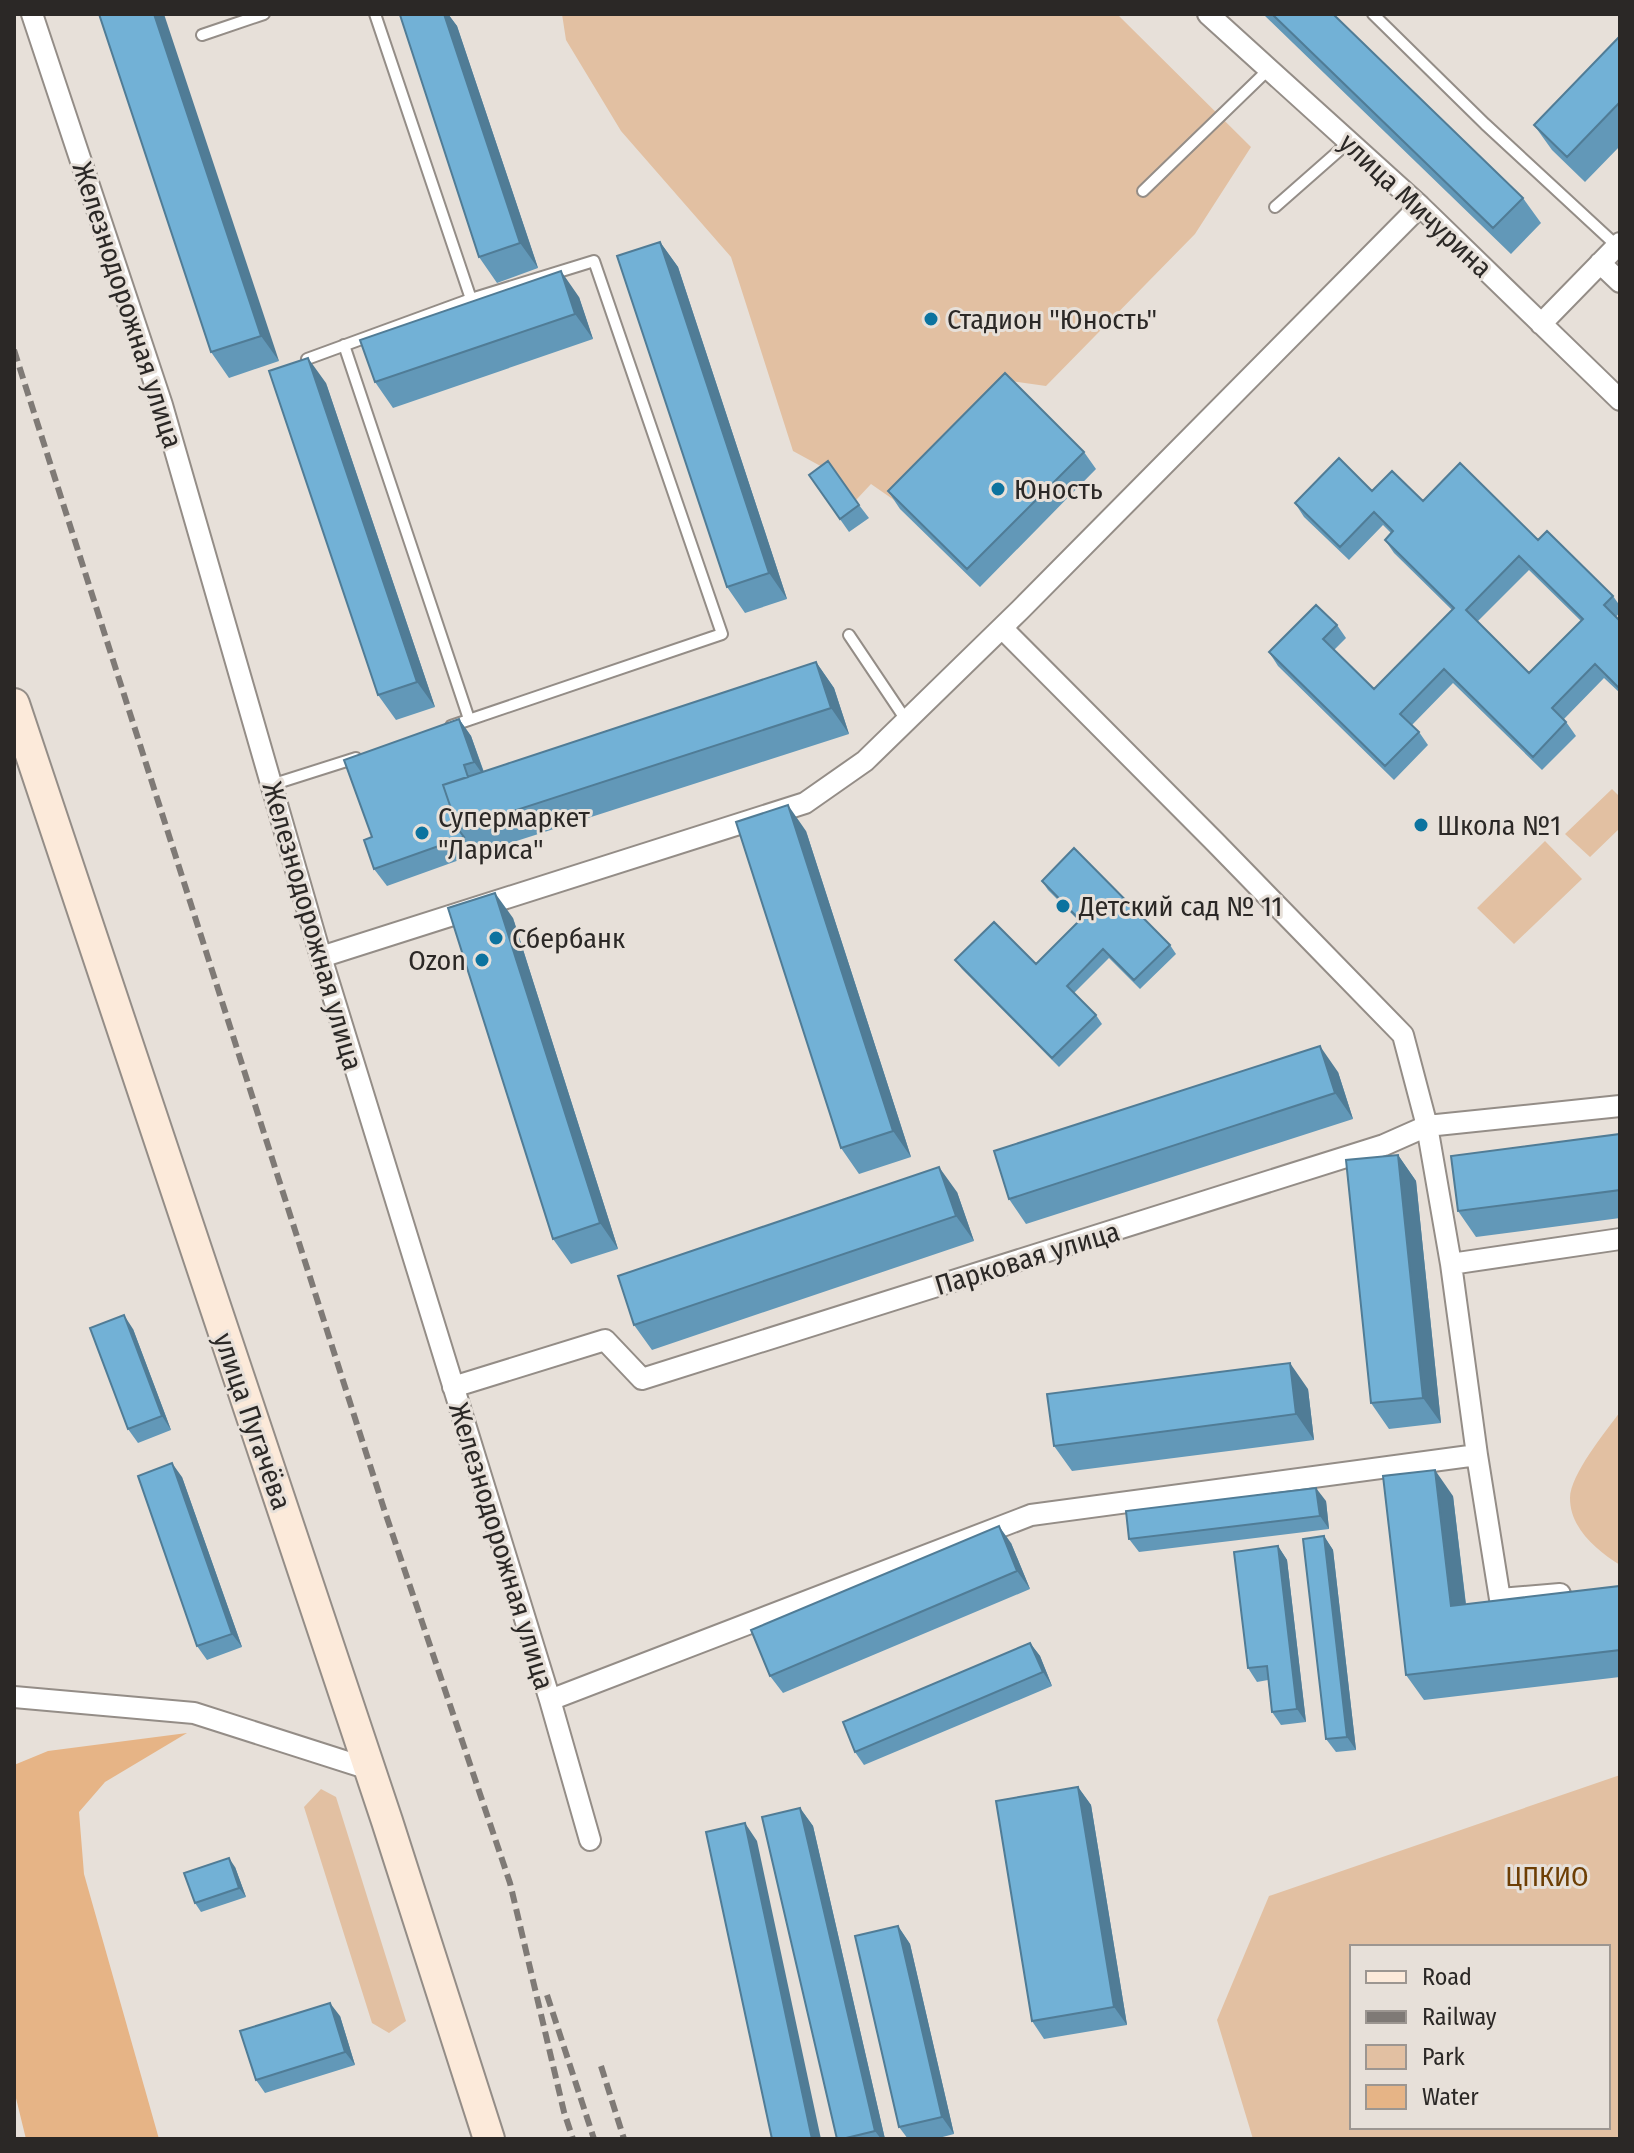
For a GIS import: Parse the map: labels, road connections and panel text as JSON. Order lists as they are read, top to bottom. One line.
{"streets":{"street":["улица Мичурина","Железнодорожная улица","Парковая улица","улица Пугачёва"]},"crossings":[["Железнодорожная улица","Парковая улица"]],"parks":["ЦПКИО"],"places":["Стадион \"Юность\"","Юность","Школа №1","Супермаркет \"Лариса\"","Детский сад № 11","Сбербанк","Ozon"],"legend":["Road","Railway","Park","Water"]}
